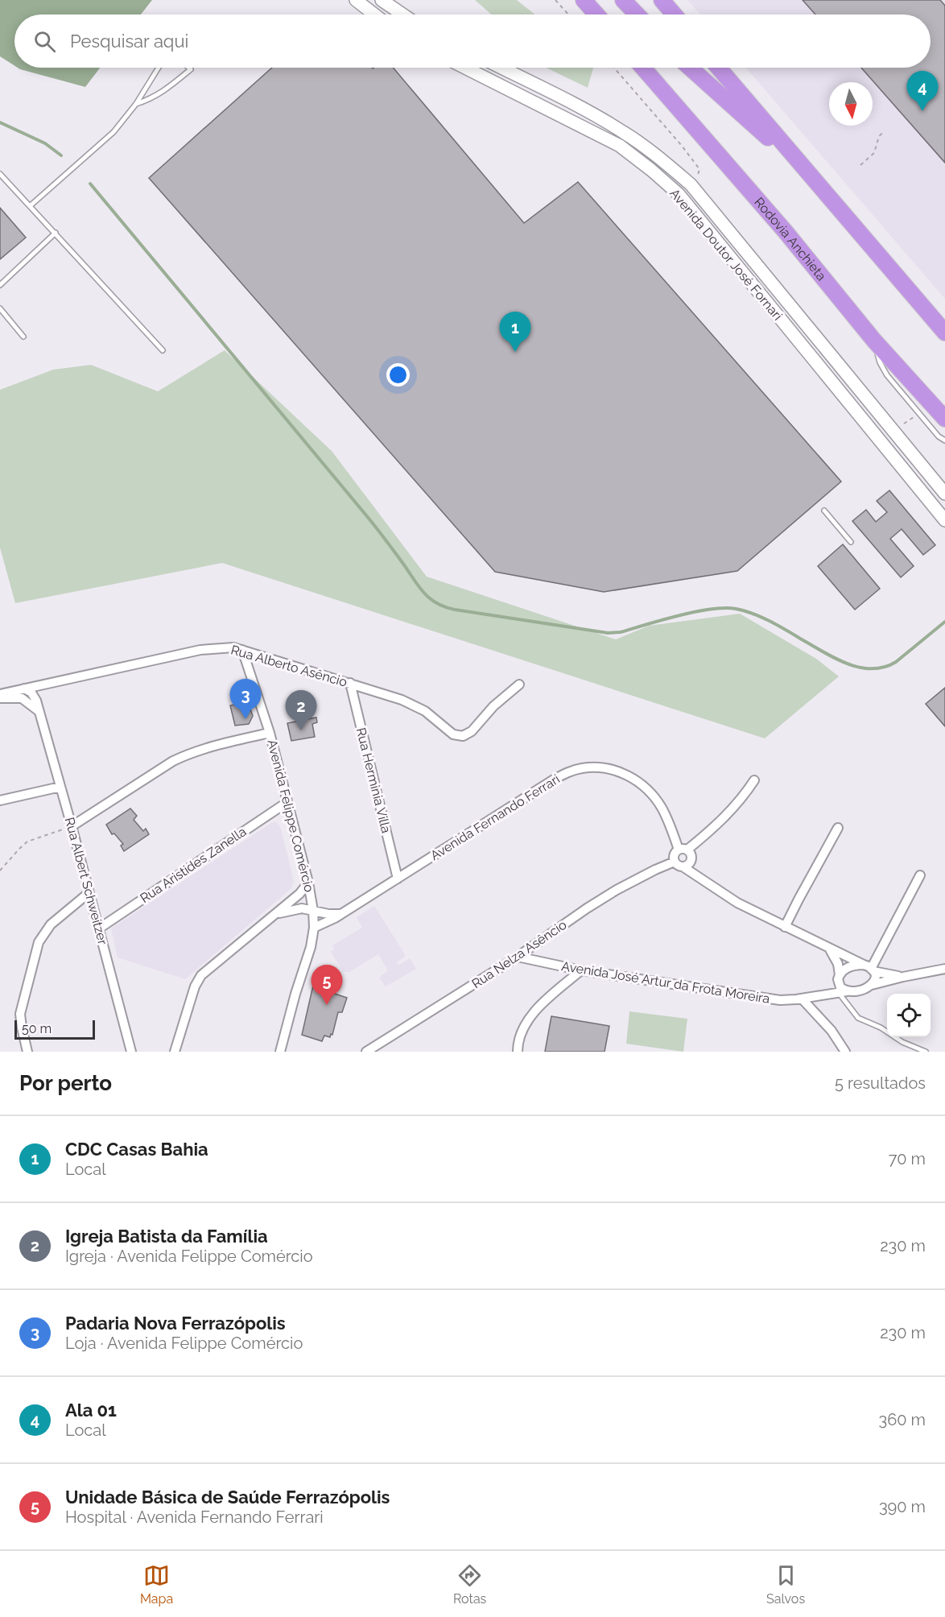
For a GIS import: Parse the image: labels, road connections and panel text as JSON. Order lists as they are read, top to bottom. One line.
{"streets":{"highway":["Rodovia Anchieta"],"street":["Avenida Doutor José Fornari","Rua Alberto Asêncio","Rua Herminia Villa","Avenida Felippe Comércio","Avenida Fernando Ferrari","Rua Aristides Zanella","Rua Albert Schweitzer","Rua Nelza Asêncio","Avenida José Artur da Frota Moreira"]},"crossings":[["Rua Alberto Asêncio","Rua Herminia Villa"],["Rua Alberto Asêncio","Avenida Felippe Comércio"],["Rua Alberto Asêncio","Rua Albert Schweitzer"],["Rua Herminia Villa","Avenida Fernando Ferrari"],["Avenida Felippe Comércio","Avenida Fernando Ferrari"],["Avenida Felippe Comércio","Rua Aristides Zanella"],["Avenida Fernando Ferrari","Rua Nelza Asêncio"],["Rua Aristides Zanella","Rua Albert Schweitzer"],["Rua Nelza Asêncio","Avenida José Artur da Frota Moreira"]],"scale_bar":"50 m","north":"bottom","page":{"search":"Pesquisar aqui","pins":["4","1","3","2","5"],"scale":"50 m","heading":["Por perto","5 resultados"],"list":[{"mark":"1","name":"CDC Casas Bahia","note":"Local","value":"70 m"},{"mark":"2","name":"Igreja Batista da Família","note":"Igreja · Avenida Felippe Comércio","value":"230 m"},{"mark":"3","name":"Padaria Nova Ferrazópolis","note":"Loja · Avenida Felippe Comércio","value":"230 m"},{"mark":"4","name":"Ala 01","note":"Local","value":"360 m"},{"mark":"5","name":"Unidade Básica de Saúde Ferrazópolis","note":"Hospital · Avenida Fernando Ferrari","value":"390 m"}],"nav":["Mapa","Rotas","Salvos"]}}
